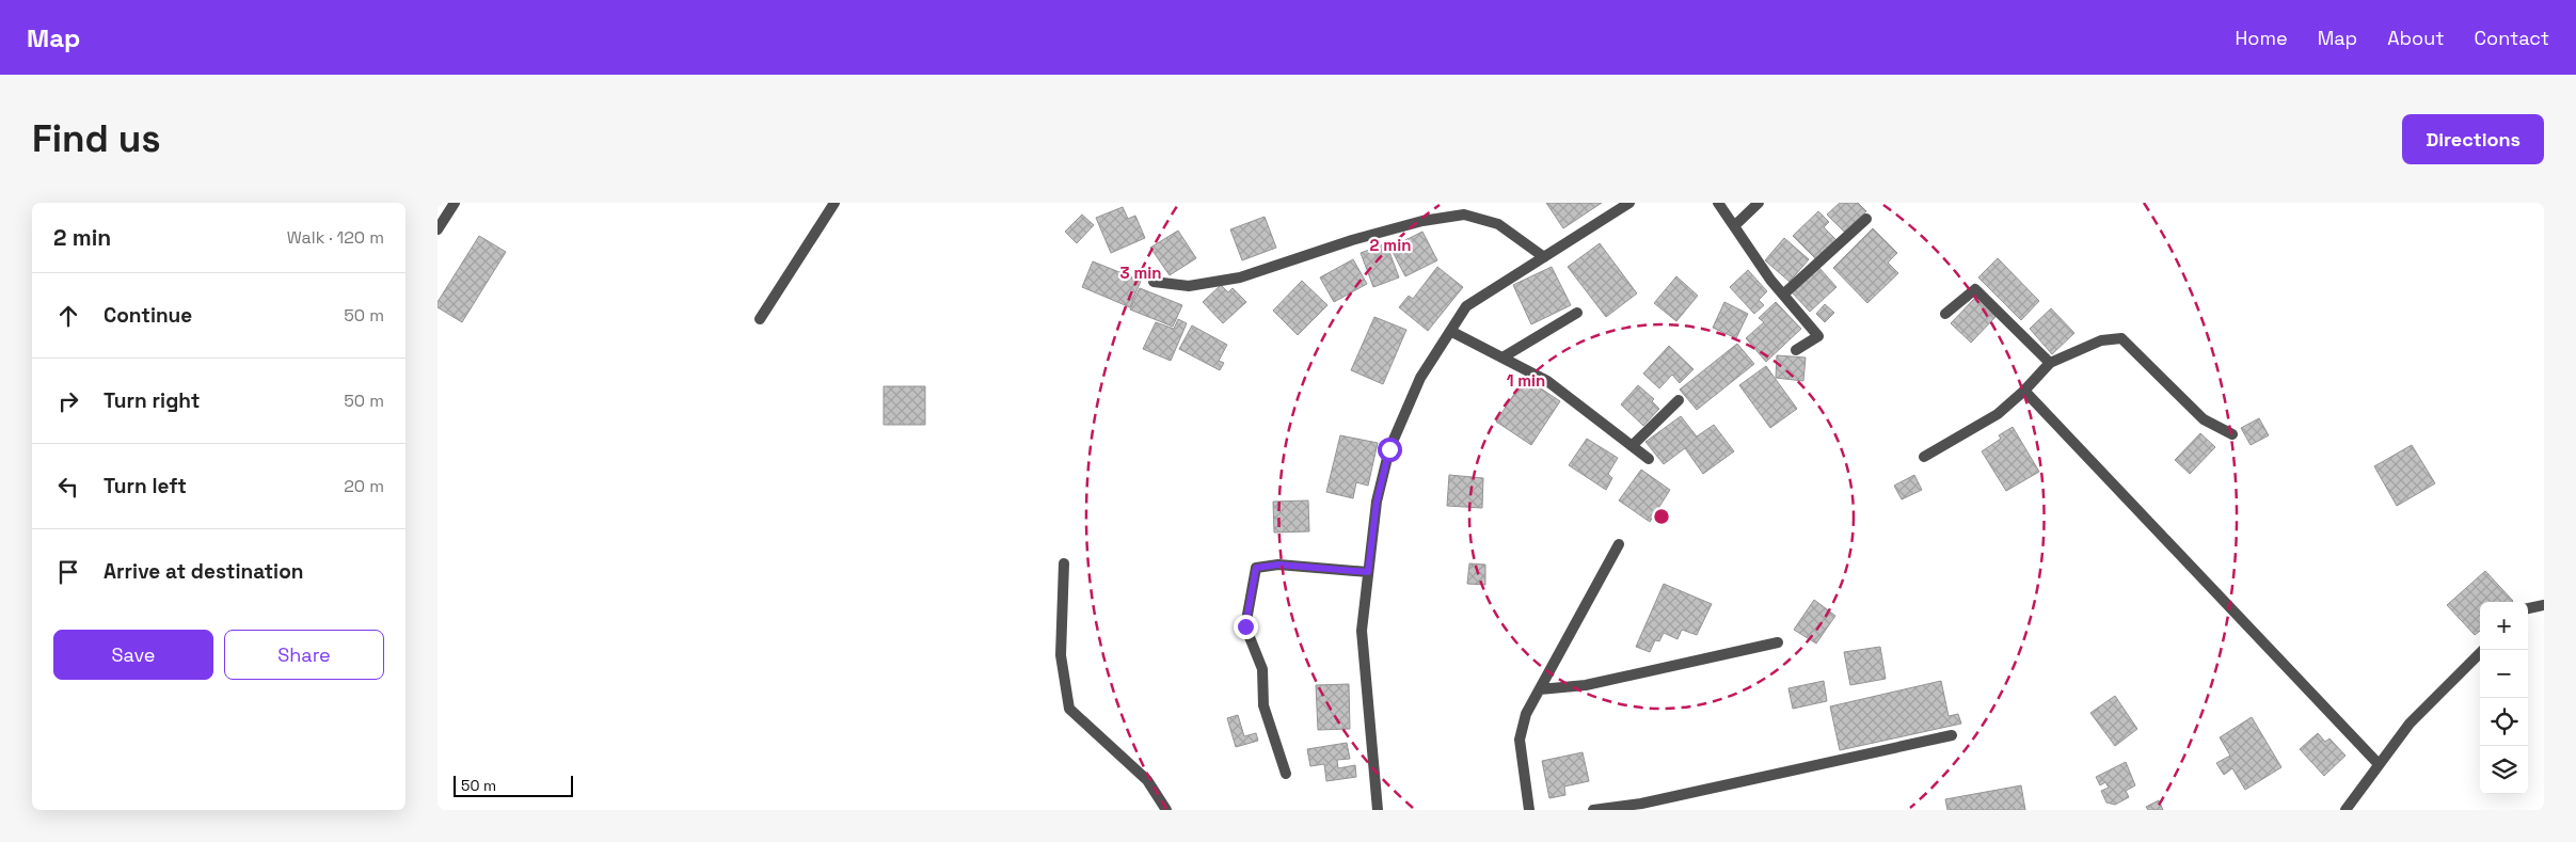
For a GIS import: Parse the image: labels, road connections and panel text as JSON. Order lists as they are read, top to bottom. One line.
{"scale_bar":"50 m","page":{"header":"Map","nav":["Home","Map","About","Contact"],"buttons":["Directions",["Save","Share"]],"title":"Find us","heading":["2 min","Walk · 120 m"],"list":[["Continue","50 m"],["Turn right","50 m"],["Turn left","20 m"],"Arrive at destination"],"map_buttons":["+","−"],"scale":"50 m"},"rings":["2 min","3 min","1 min"]}
